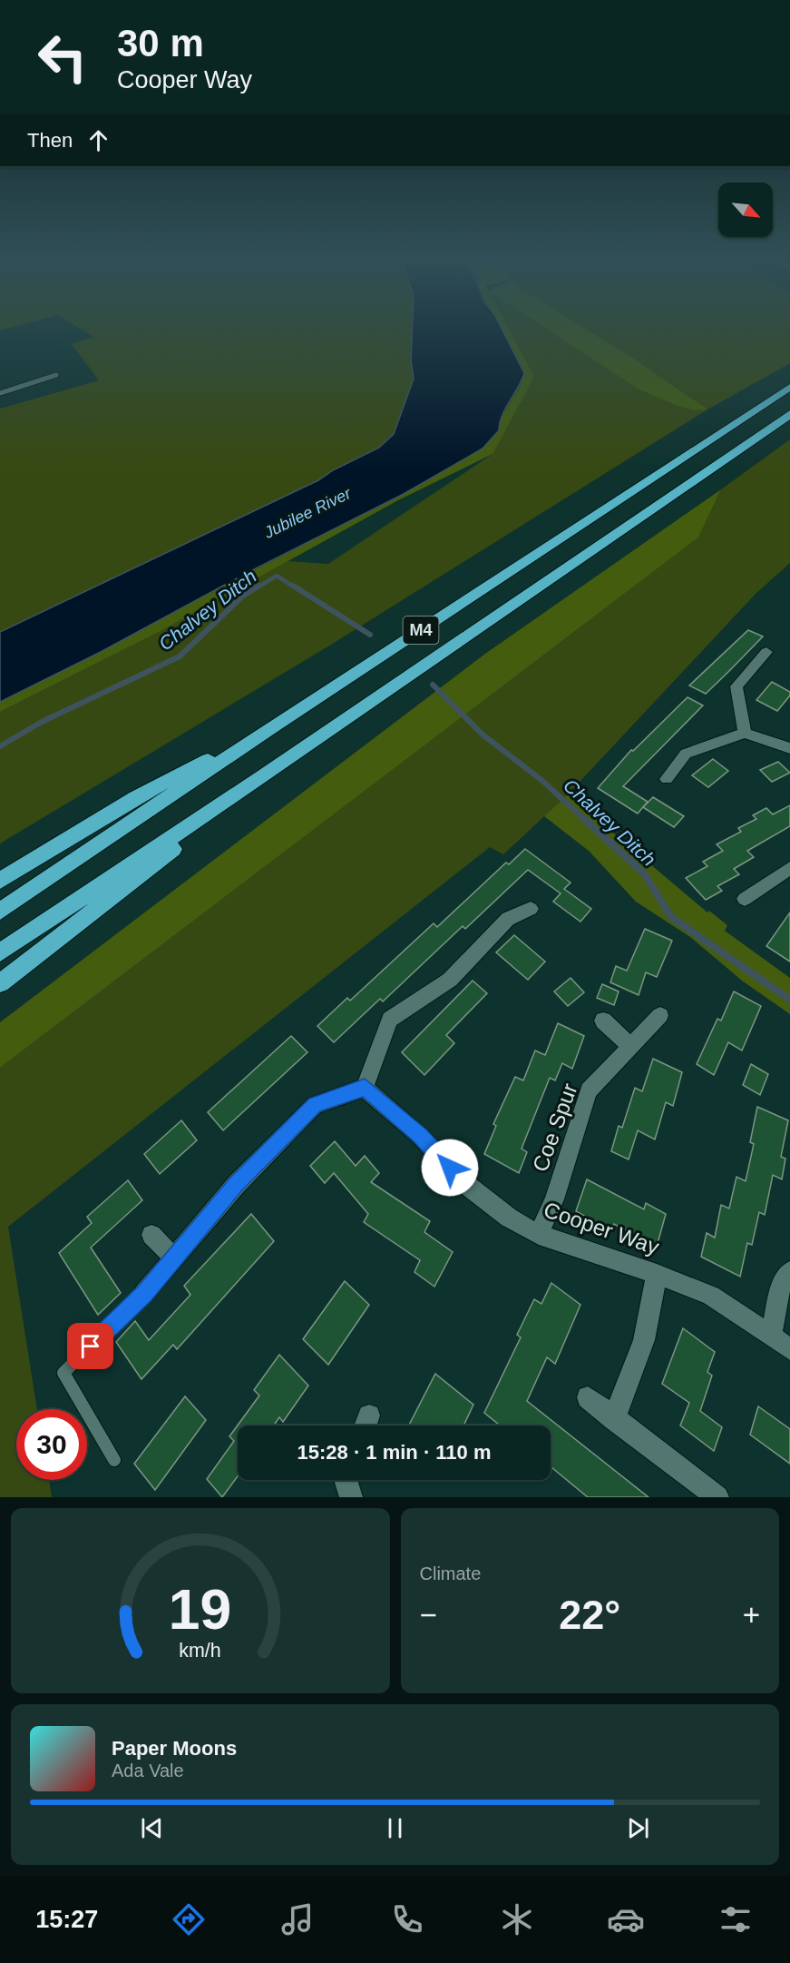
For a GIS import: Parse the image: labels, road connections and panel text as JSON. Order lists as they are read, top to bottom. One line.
{"streets":{"highway":["M4"],"street":["Coe Spur","Cooper Way"]},"crossings":[["Coe Spur","Cooper Way"]],"water":["Jubilee River","Chalvey Ditch"],"north":"bottom right","page":{"turn":["30 m","Cooper Way"],"then":"Then","limit":"30","trip":"15:28 · 1 min · 110 m","tile":"Climate","heat":["−","22°","+"],"song":["Paper Moons","Ada Vale"],"tabs":"15:27","gauge":["19","km/h"]}}
